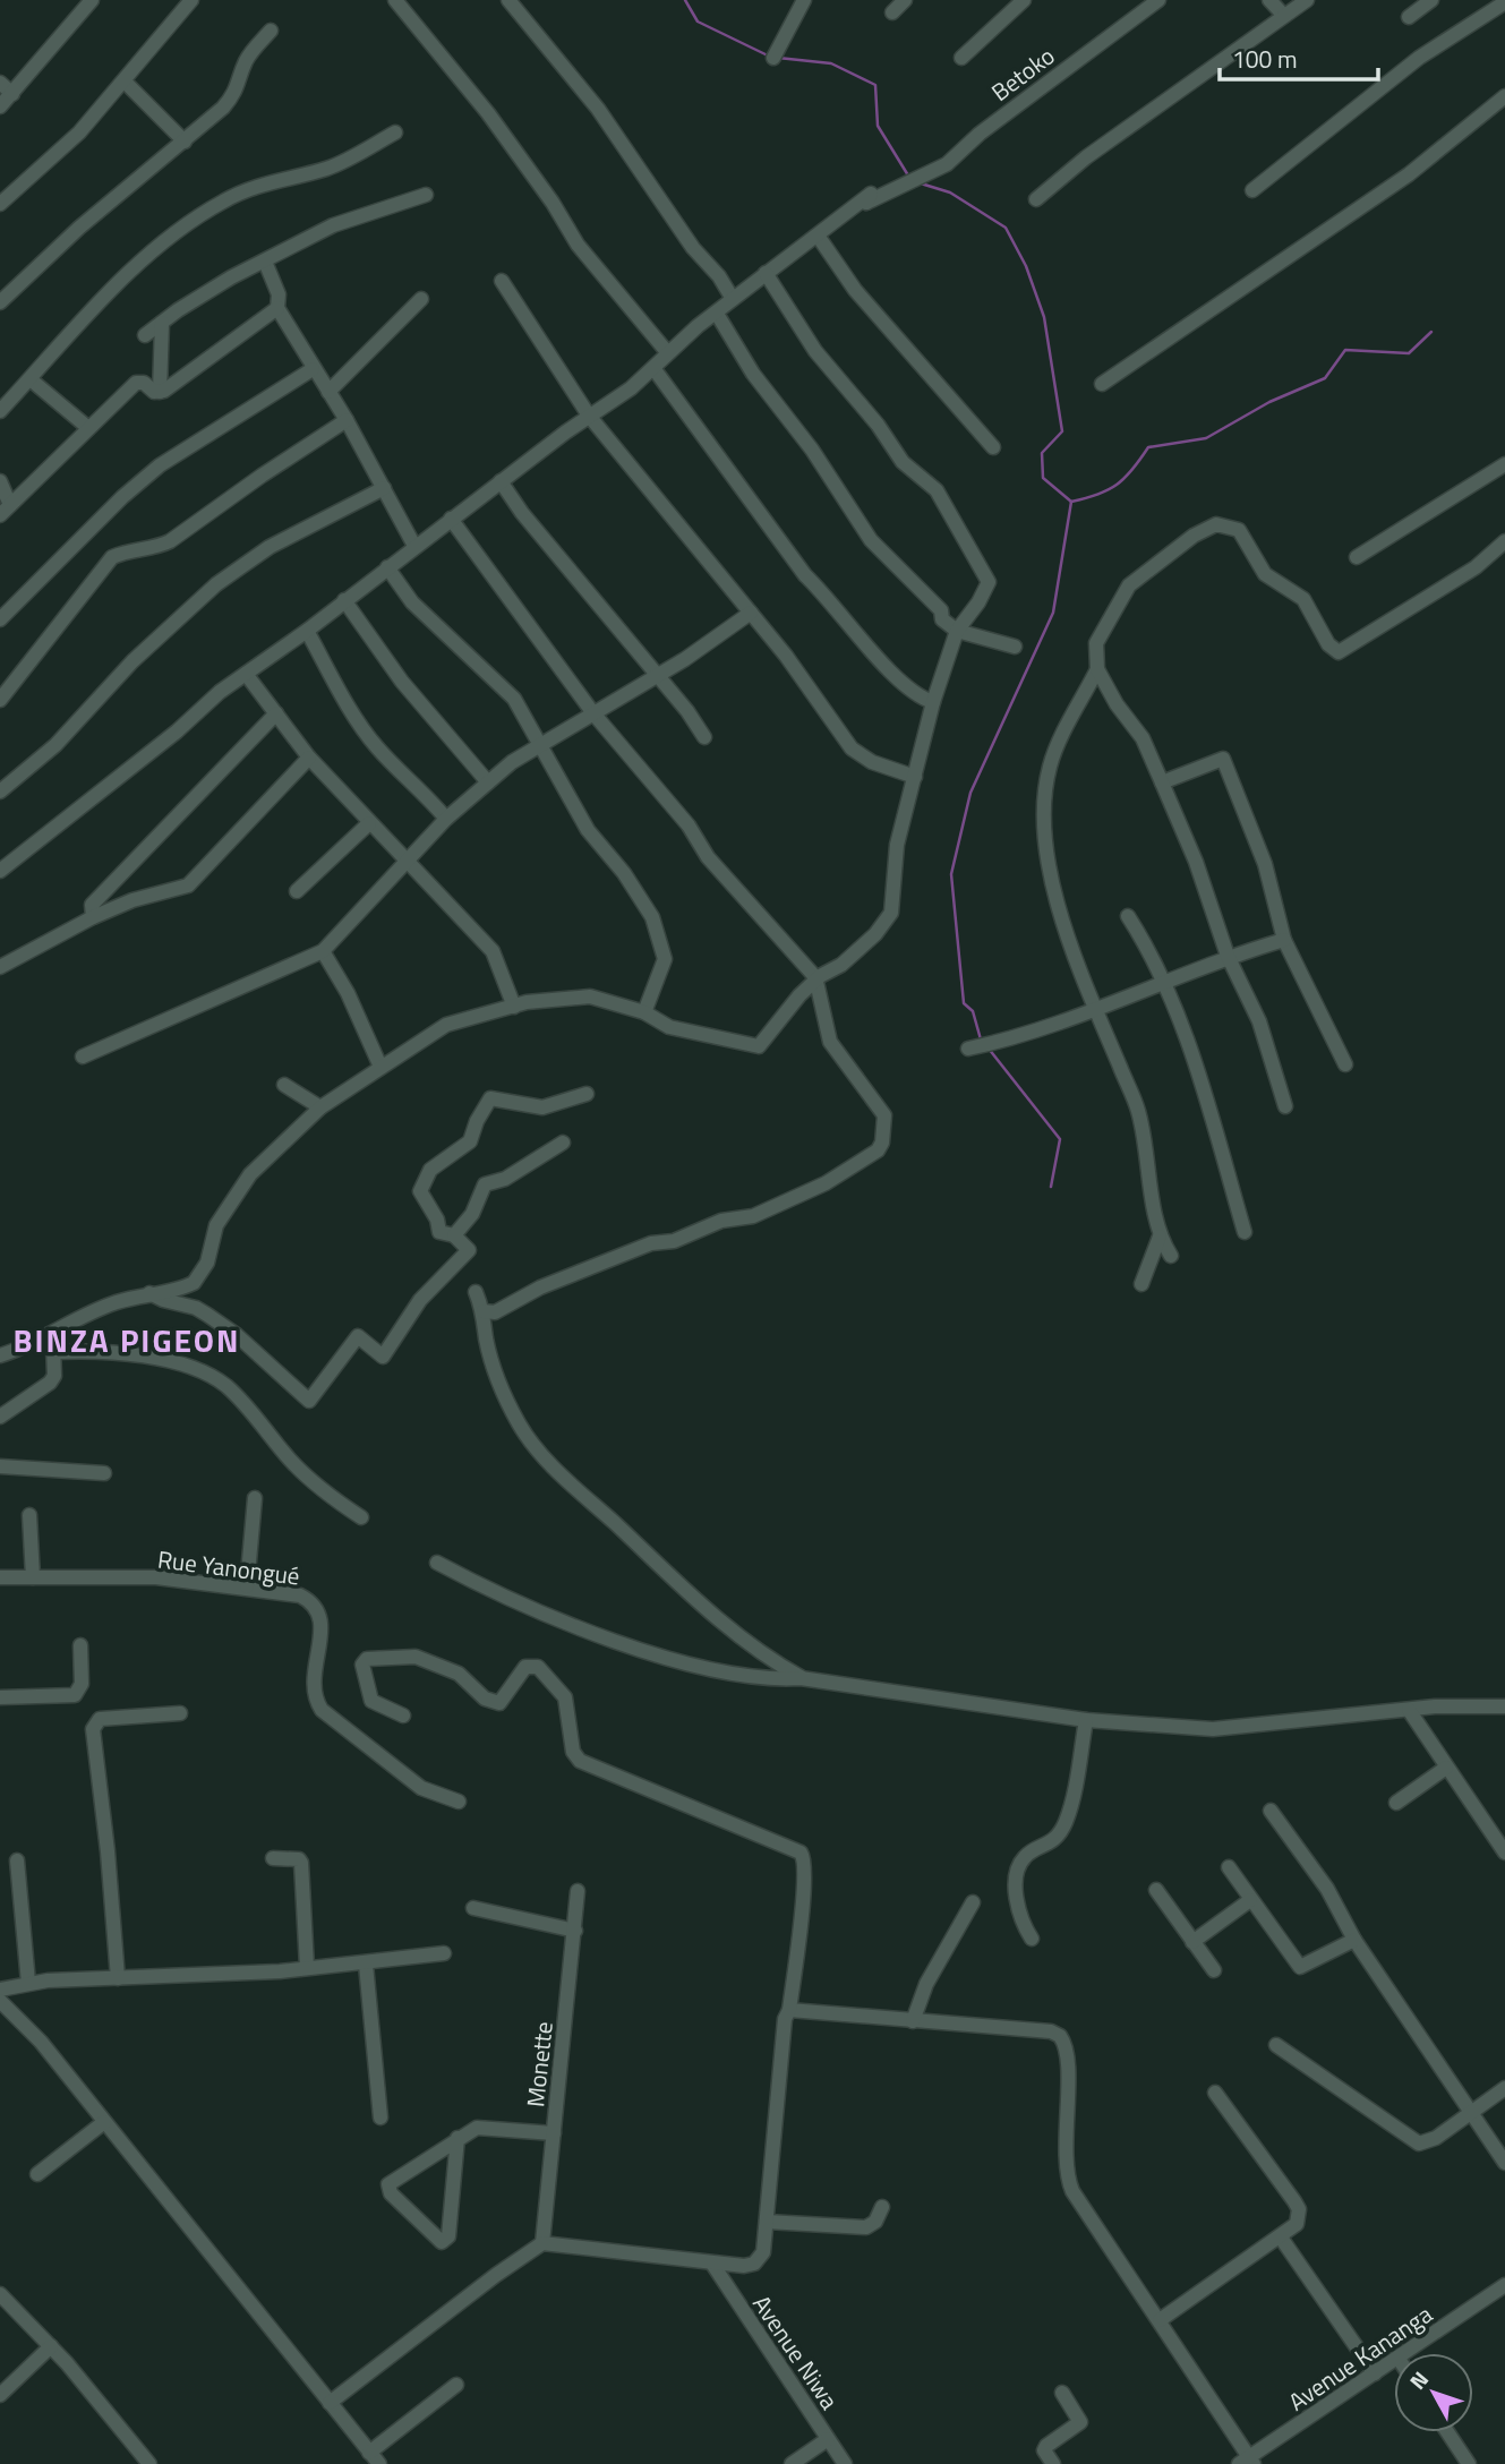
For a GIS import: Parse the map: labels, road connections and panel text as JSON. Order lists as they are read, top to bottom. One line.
{"streets":{"street":["Betoko","Rue Yanongué","Monette","Avenue Niwa","Avenue Kananga"]},"districts":["BINZA PIGEON"],"scale_bar":"100 m","north":"top left"}
